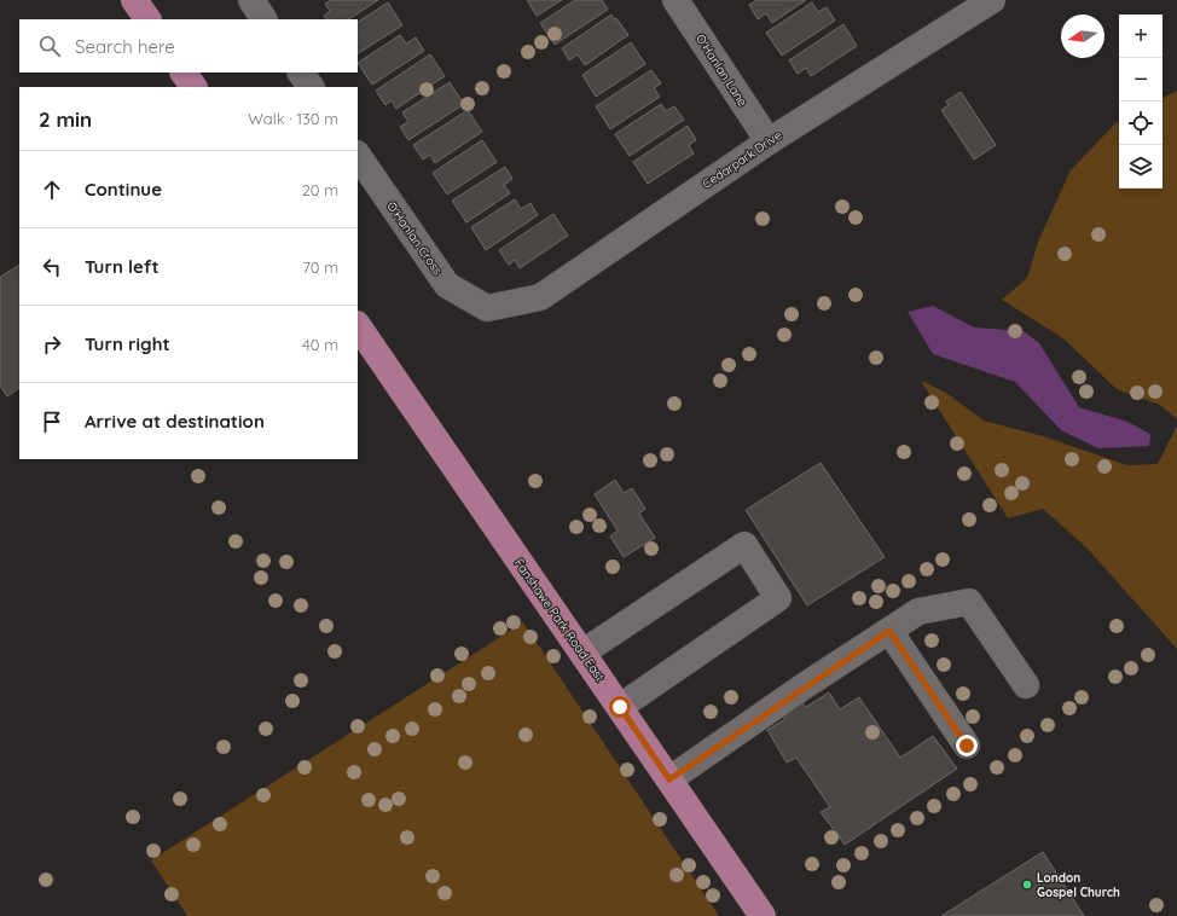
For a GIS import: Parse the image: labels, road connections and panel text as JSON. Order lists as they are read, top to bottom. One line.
{"streets":{"main road":["Fanshawe Park Road East"],"street":["O'Hanlan Lane","Cedarpark Drive","O'Hanlan Cross"]},"crossings":[["O'Hanlan Lane","Cedarpark Drive"],["Cedarpark Drive","O'Hanlan Cross"]],"places":["London Gospel Church"],"north":"left","page":{"map_buttons":["+","−"],"search":"Search here","heading":["2 min","Walk · 130 m"],"list":[["Continue","20 m"],["Turn left","70 m"],["Turn right","40 m"],"Arrive at destination"]}}
